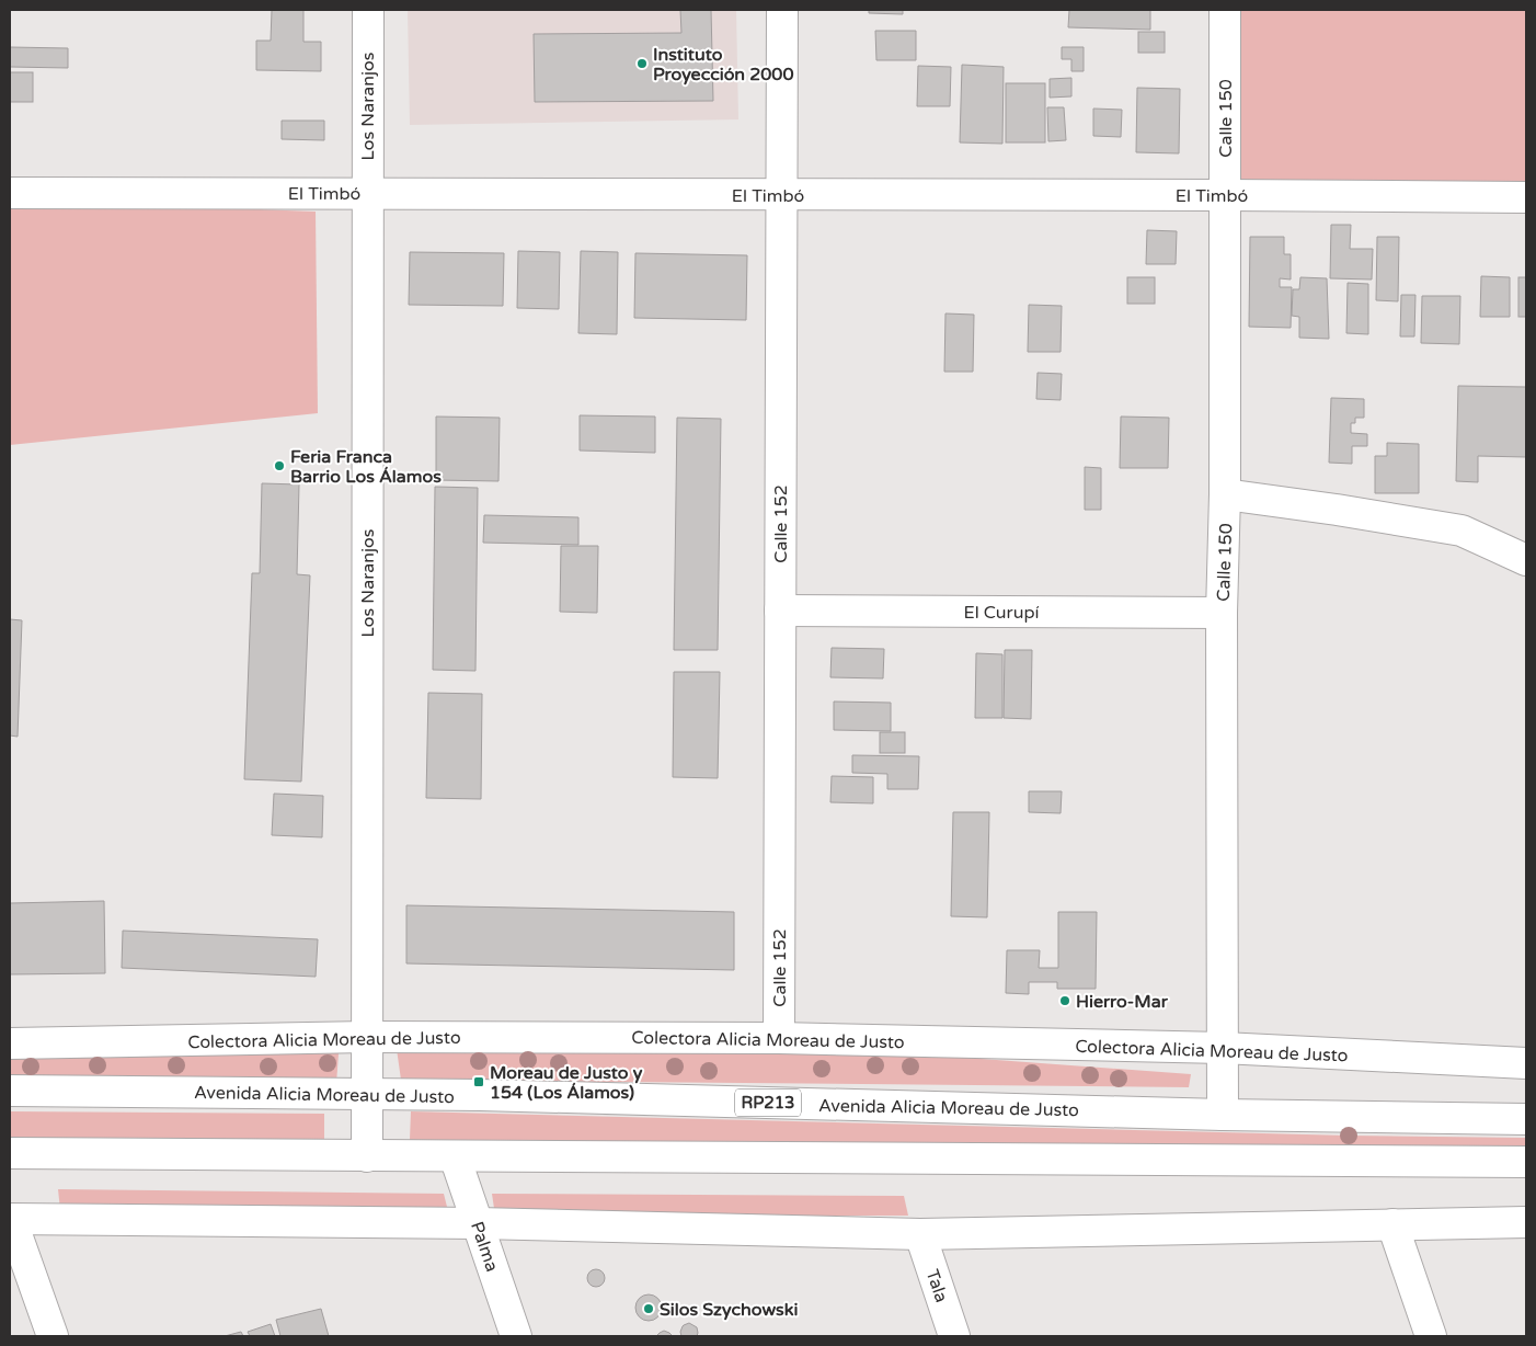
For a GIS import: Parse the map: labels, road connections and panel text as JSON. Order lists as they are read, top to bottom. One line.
{"streets":{"street":["Los Naranjos","Calle 150","El Timbó","Calle 152","El Curupí","Colectora Alicia Moreau de Justo","Avenida Alicia Moreau de Justo","RP213","Palma","Tala"]},"crossings":[["Los Naranjos","El Timbó"],["Los Naranjos","Colectora Alicia Moreau de Justo"],["Los Naranjos","Avenida Alicia Moreau de Justo"],["Calle 150","El Timbó"],["Calle 150","El Curupí"],["Calle 150","Colectora Alicia Moreau de Justo"],["Calle 150","Avenida Alicia Moreau de Justo"],["El Timbó","Calle 152"],["Calle 152","El Curupí"],["Calle 152","Colectora Alicia Moreau de Justo"]],"places":{"other":["Instituto Proyección 2000","Feria Franca Barrio Los Álamos","Hierro-Mar","Silos Szychowski"],"transit":["Moreau de Justo y 154 (Los Álamos)"]}}
